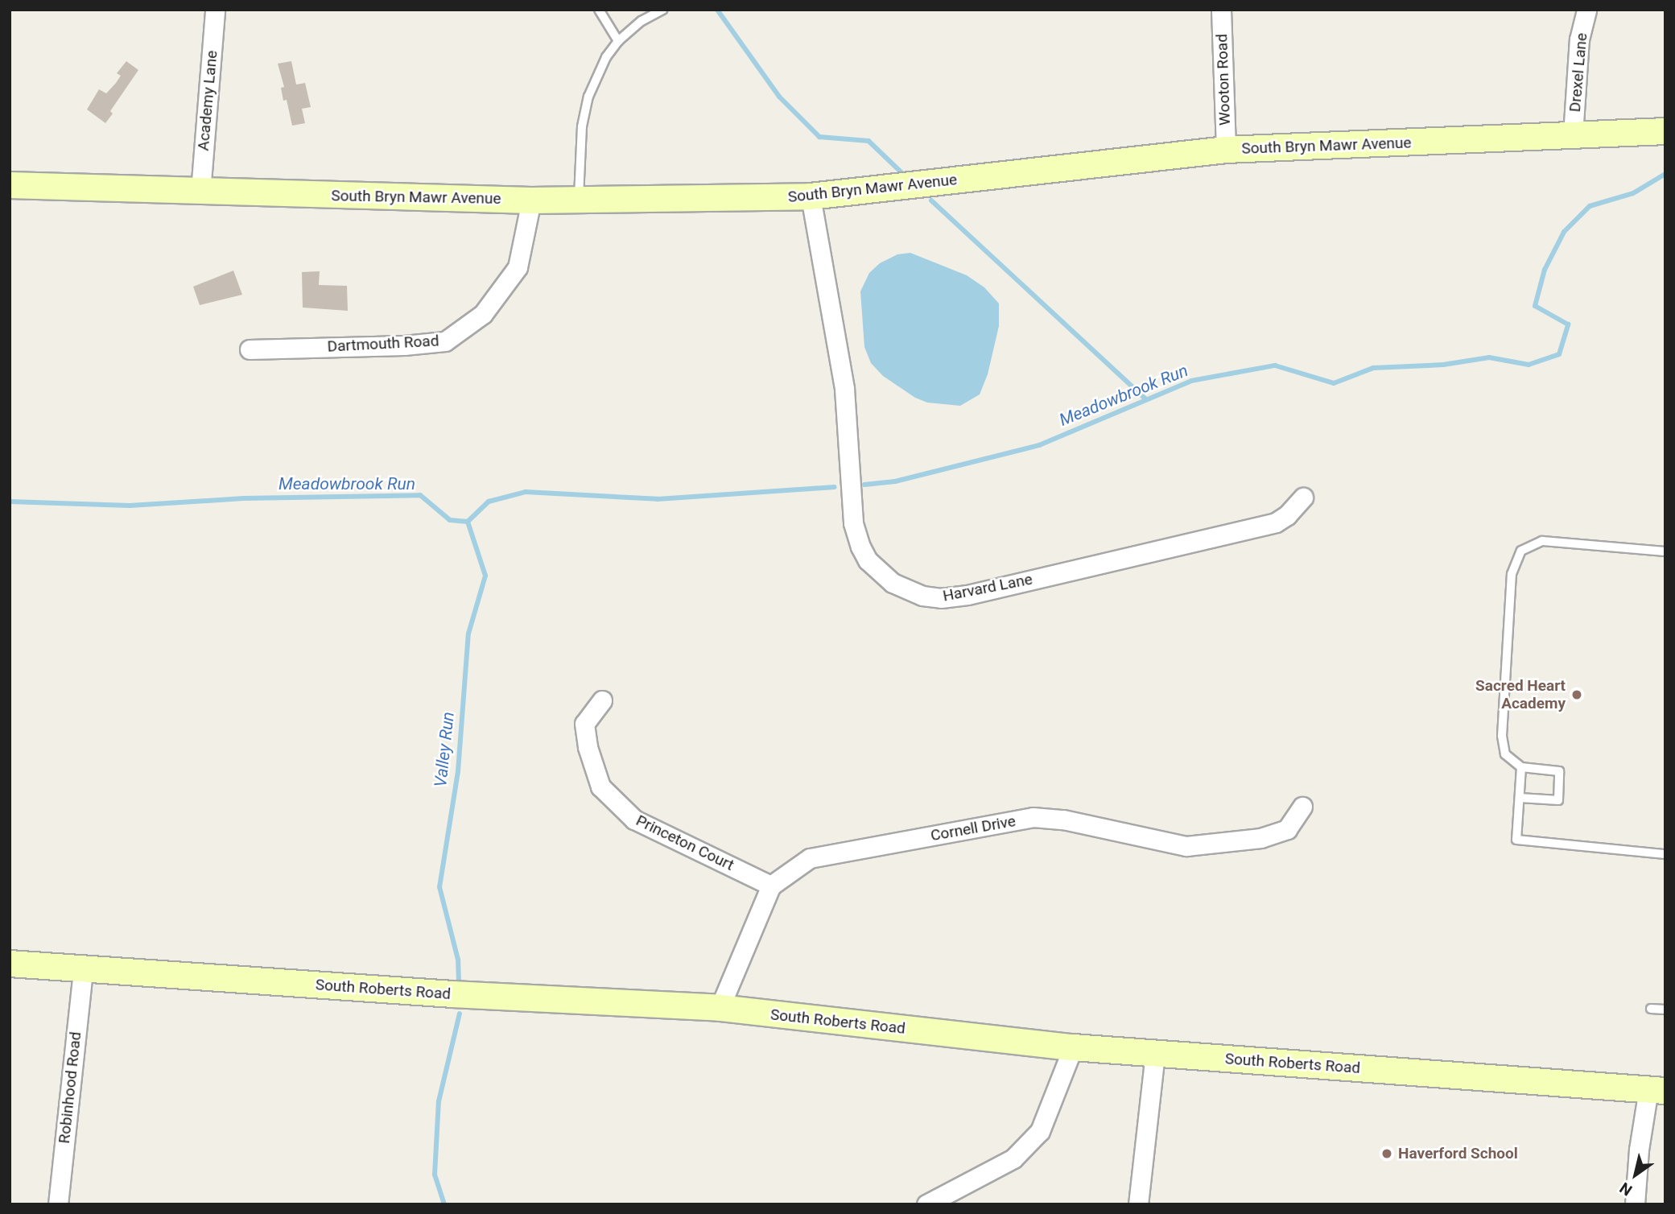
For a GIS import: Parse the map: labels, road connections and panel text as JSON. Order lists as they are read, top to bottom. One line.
{"streets":{"main road":["South Bryn Mawr Avenue","South Roberts Road"],"street":["Drexel Lane","Wooton Road","Academy Lane","Dartmouth Road","Harvard Lane","Cornell Drive","Princeton Court","Robinhood Road"]},"crossings":[["Drexel Lane","South Bryn Mawr Avenue"],["Wooton Road","South Bryn Mawr Avenue"],["Academy Lane","South Bryn Mawr Avenue"],["South Bryn Mawr Avenue","Dartmouth Road"],["South Bryn Mawr Avenue","Harvard Lane"],["Cornell Drive","Princeton Court"],["South Roberts Road","Robinhood Road"]],"water":["Meadowbrook Run","Valley Run"],"places":["Sacred Heart Academy","Haverford School"],"north":"bottom left"}
